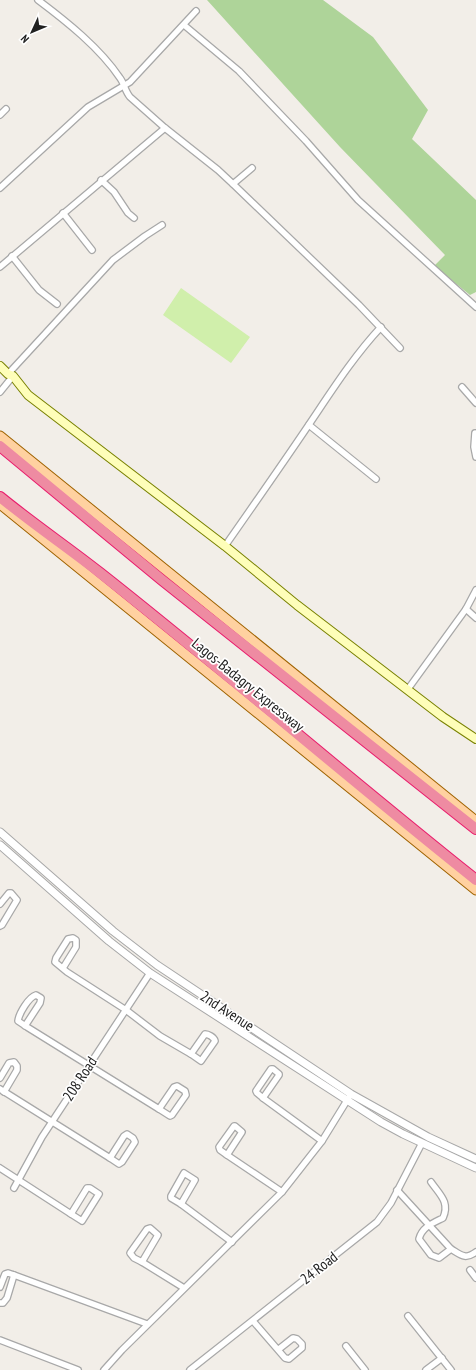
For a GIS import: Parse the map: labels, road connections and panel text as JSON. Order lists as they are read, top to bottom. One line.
{"streets":{"highway":["Lagos-Badagry Expressway"],"street":["2nd Avenue","208 Road","24 Road"]},"crossings":[["2nd Avenue","208 Road"],["2nd Avenue","24 Road"]],"north":"bottom left"}
